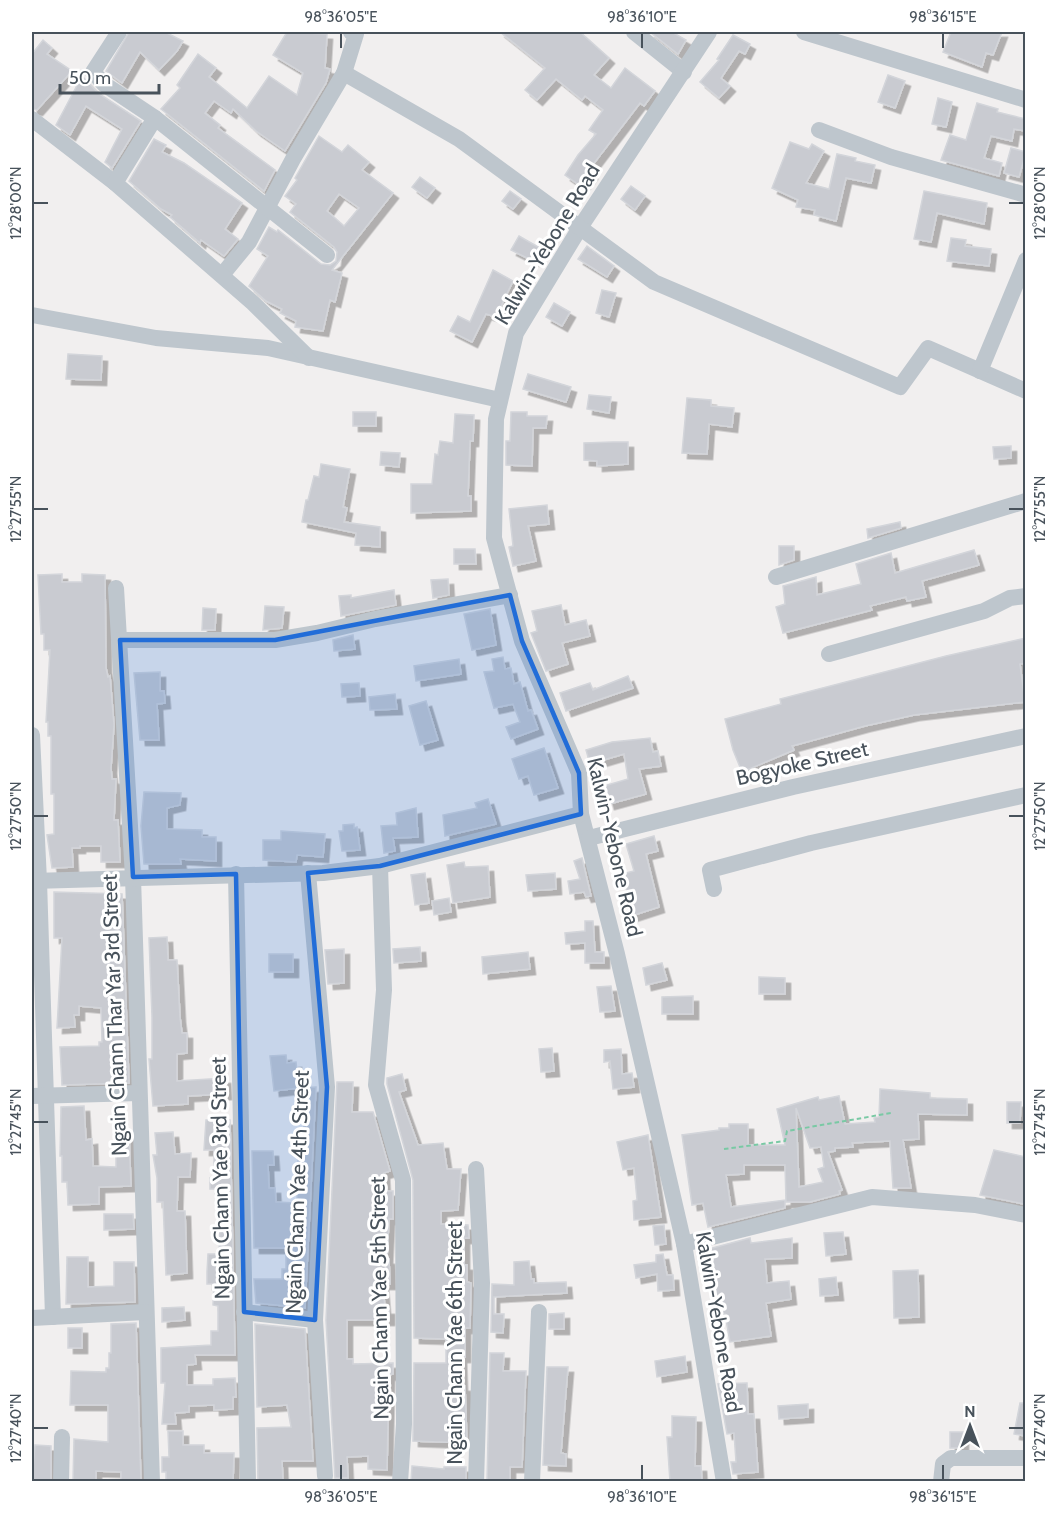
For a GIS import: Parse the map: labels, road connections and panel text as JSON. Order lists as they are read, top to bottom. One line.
{"streets":{"street":["Kalwin-Yebone Road","Bogyoke Street","Ngain Chann Thar Yar 3rd Street","Ngain Chann Yae 3rd Street","Ngain Chann Yae 4th Street","Ngain Chann Yae 5th Street","Ngain Chann Yae 6th Street"]},"crossings":[["Kalwin-Yebone Road","Bogyoke Street"]],"scale_bar":"50 m","north":"top","coordinates":["98°36'05\"E","98°36'10\"E","98°36'15\"E","12°28'00\"N","12°27'55\"N","12°27'50\"N","12°27'45\"N","12°27'40\"N"]}
